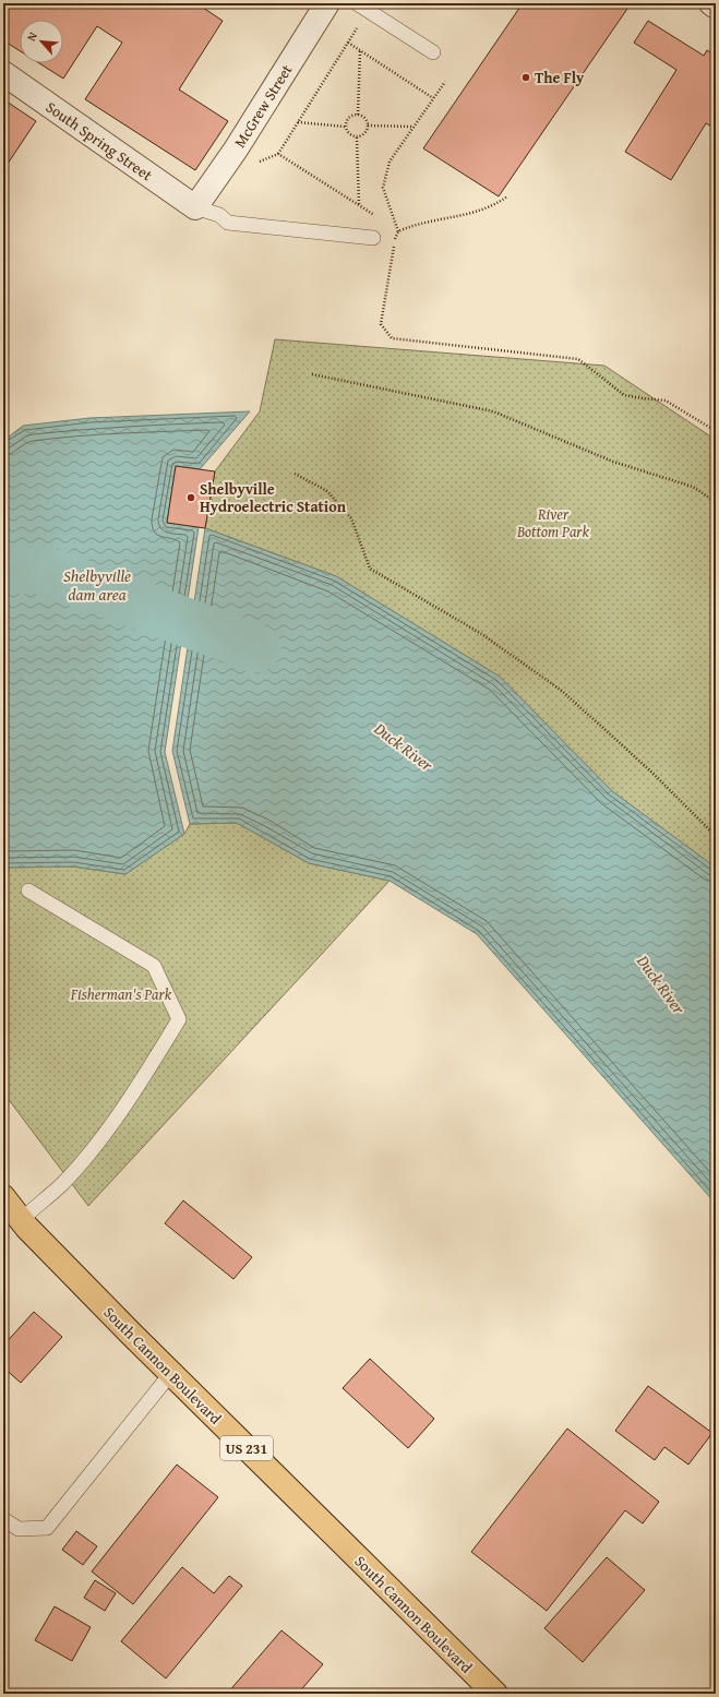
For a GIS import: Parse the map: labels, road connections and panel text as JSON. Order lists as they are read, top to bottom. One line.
{"streets":{"highway":["South Cannon Boulevard","US 231"],"street":["McGrew Street","South Spring Street"]},"crossings":[["McGrew Street","South Spring Street"]],"water":["Shelbyville dam area","Duck River"],"parks":["River Bottom Park","Fisherman's Park"],"places":["The Fly","Shelbyville Hydroelectric Station"],"north":"top left"}
